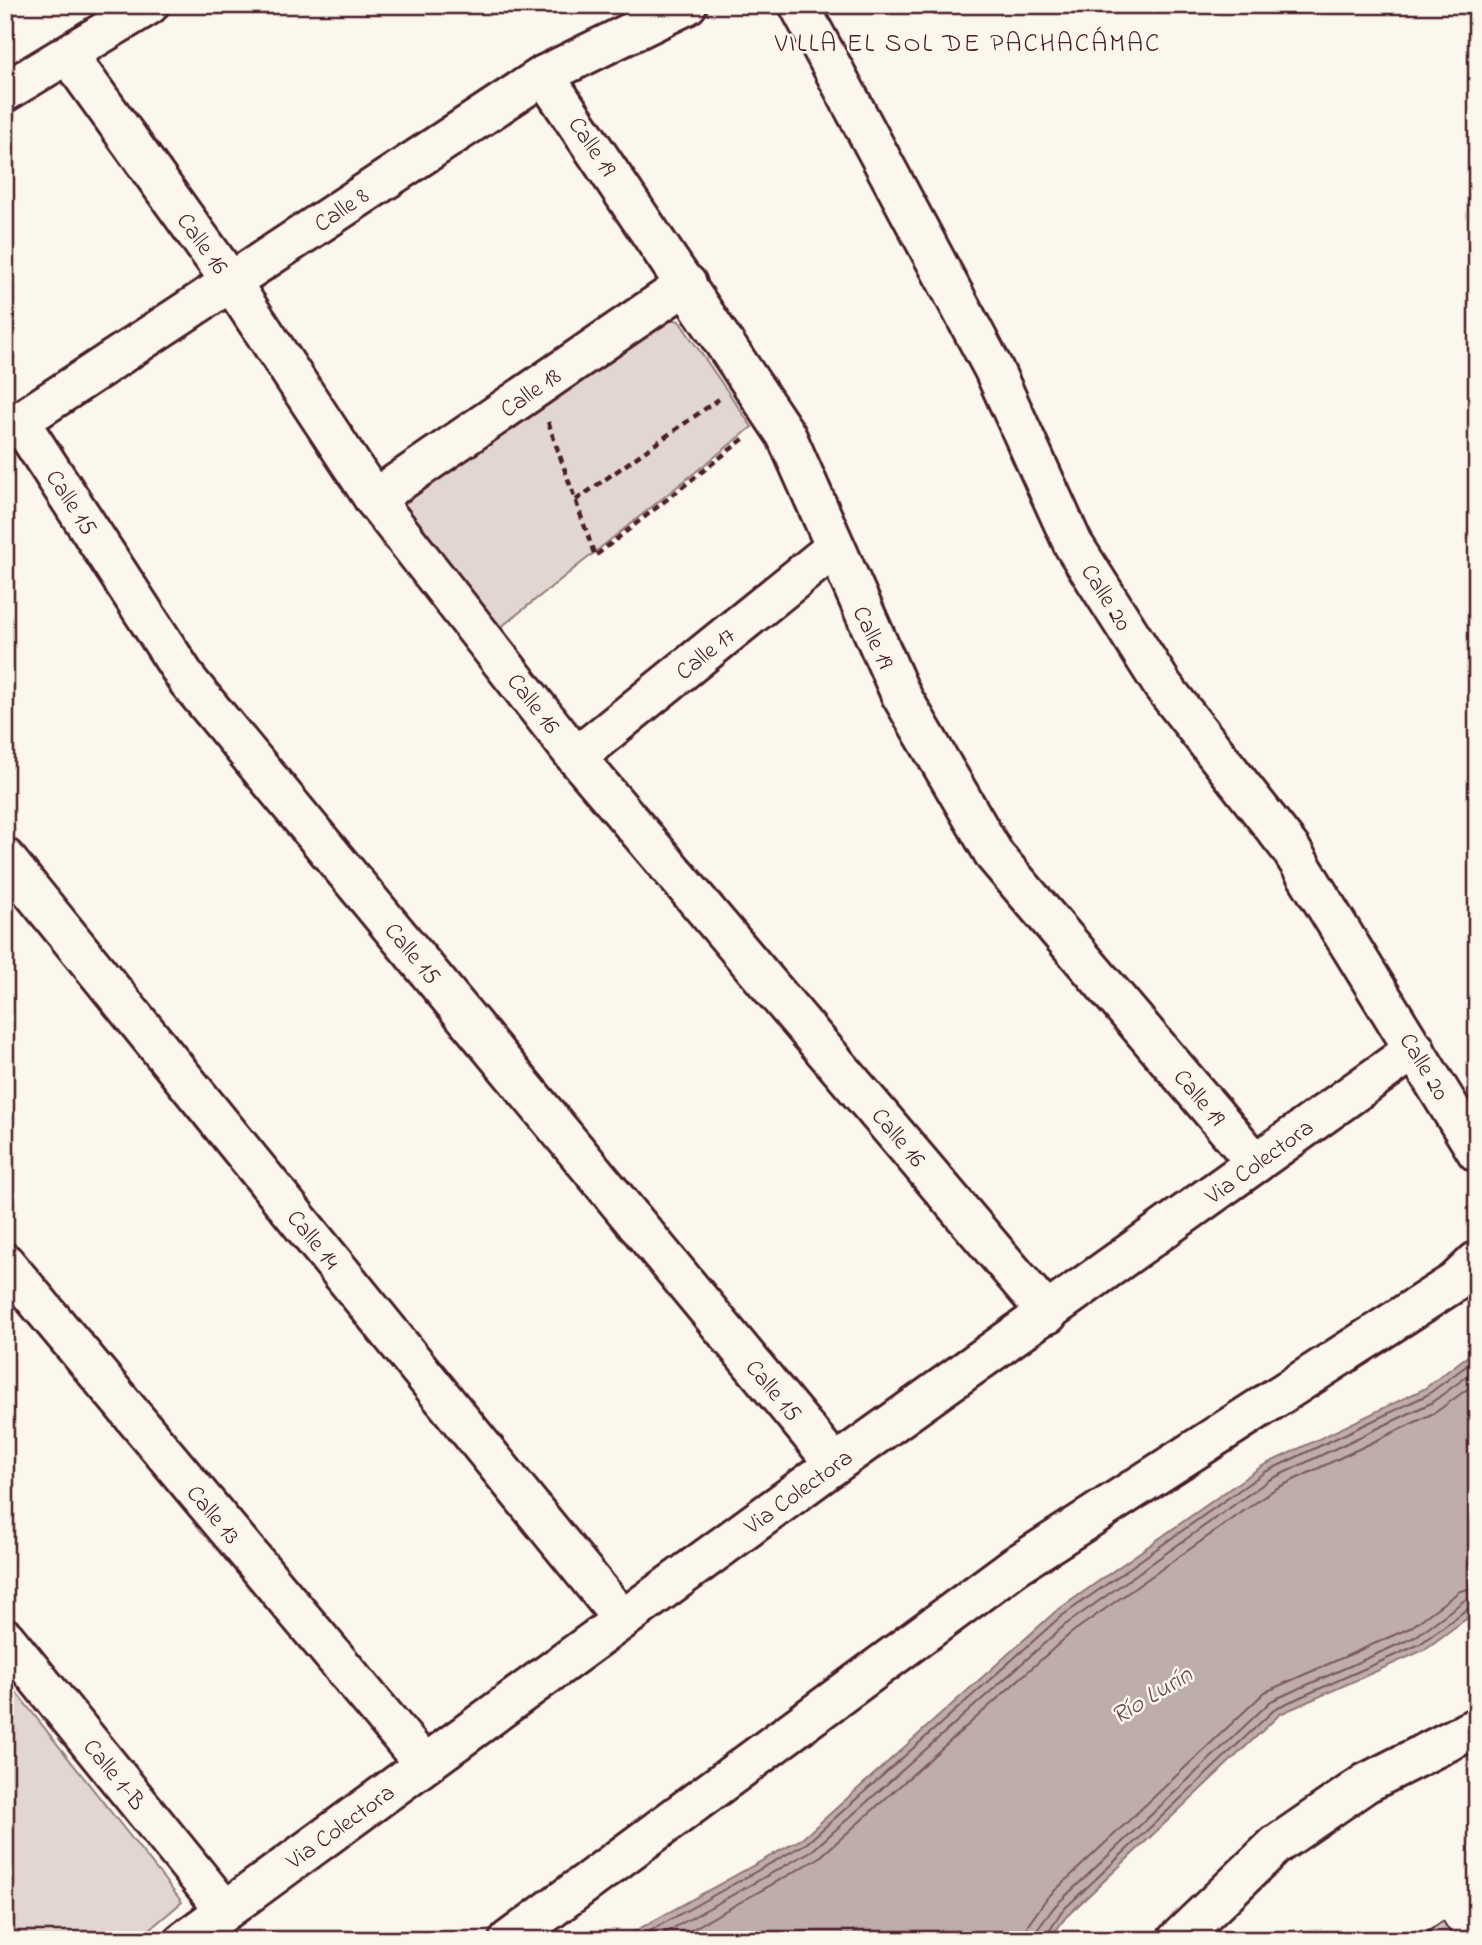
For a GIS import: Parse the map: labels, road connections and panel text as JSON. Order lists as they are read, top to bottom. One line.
{"streets":{"street":["Calle 19","Calle 8","Calle 16","Calle 18","Calle 15","Calle 20","Calle 17","Via Colectora","Calle 14","Calle 13","Calle 1-B"]},"crossings":[["Calle 19","Calle 8"],["Calle 19","Calle 18"],["Calle 19","Calle 17"],["Calle 19","Via Colectora"],["Calle 8","Calle 16"],["Calle 8","Calle 15"],["Calle 16","Calle 18"],["Calle 16","Calle 17"],["Calle 16","Via Colectora"],["Calle 15","Via Colectora"],["Calle 20","Via Colectora"],["Via Colectora","Calle 14"],["Via Colectora","Calle 13"],["Via Colectora","Calle 1-B"]],"districts":["VILLA EL SOL DE PACHACÁMAC"],"water":["Río Lurín"]}
